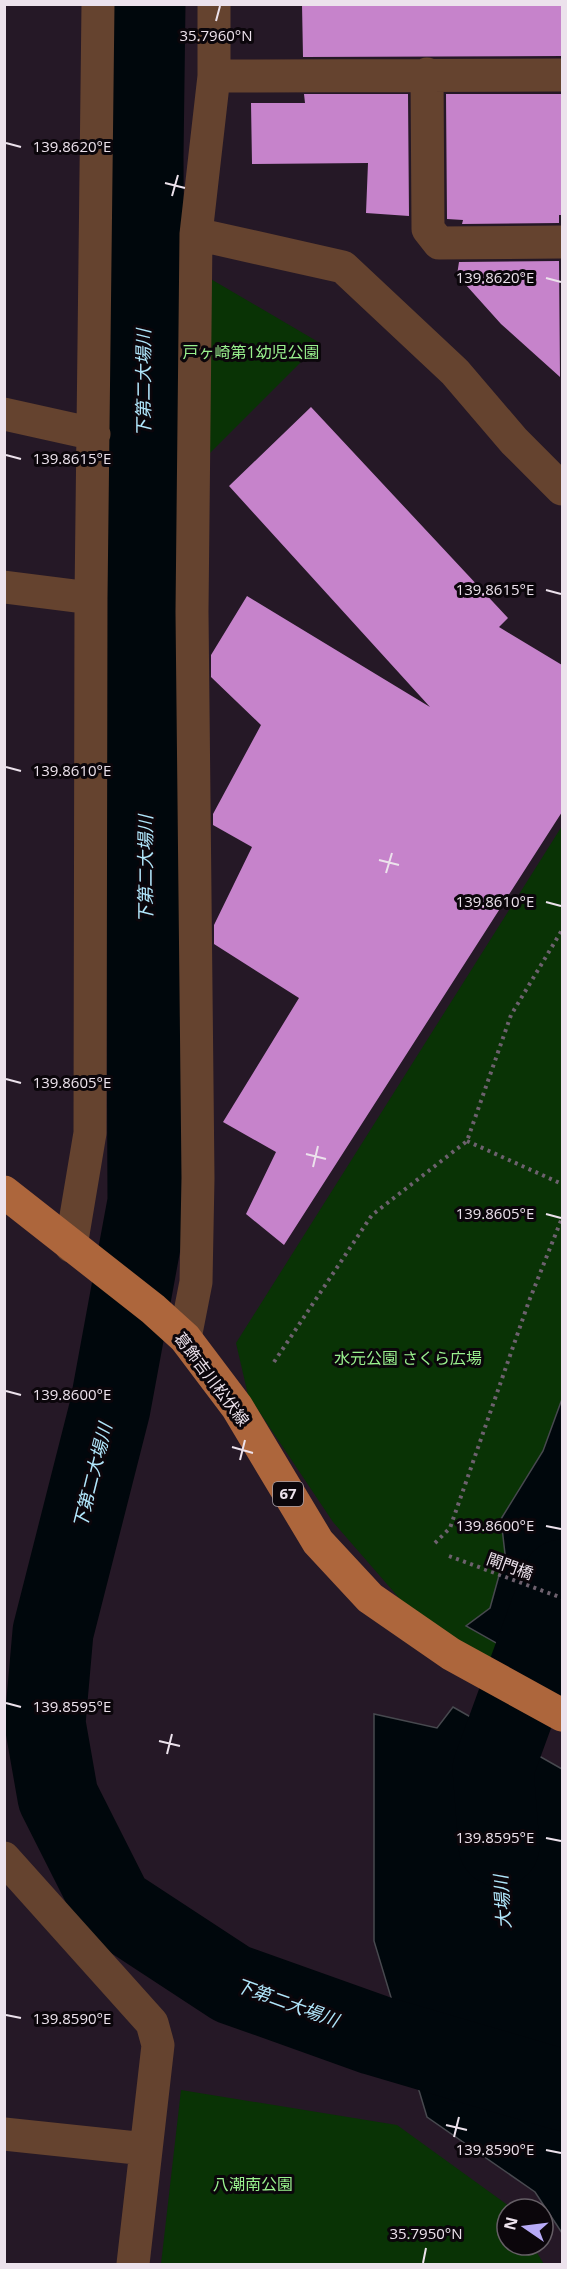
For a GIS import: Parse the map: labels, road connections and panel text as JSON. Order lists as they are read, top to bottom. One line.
{"streets":{"main road":["葛飾吉川松伏線","67"],"path":["閘門橋"]},"water":["下第二大場川","大場川"],"parks":["戸ヶ崎第1幼児公園","水元公園 さくら広場","八潮南公園"],"north":"left","coordinates":["35.7960°N","139.8620°E","139.8615°E","139.8610°E","139.8605°E","139.8600°E","139.8595°E","139.8590°E","35.7950°N"]}
